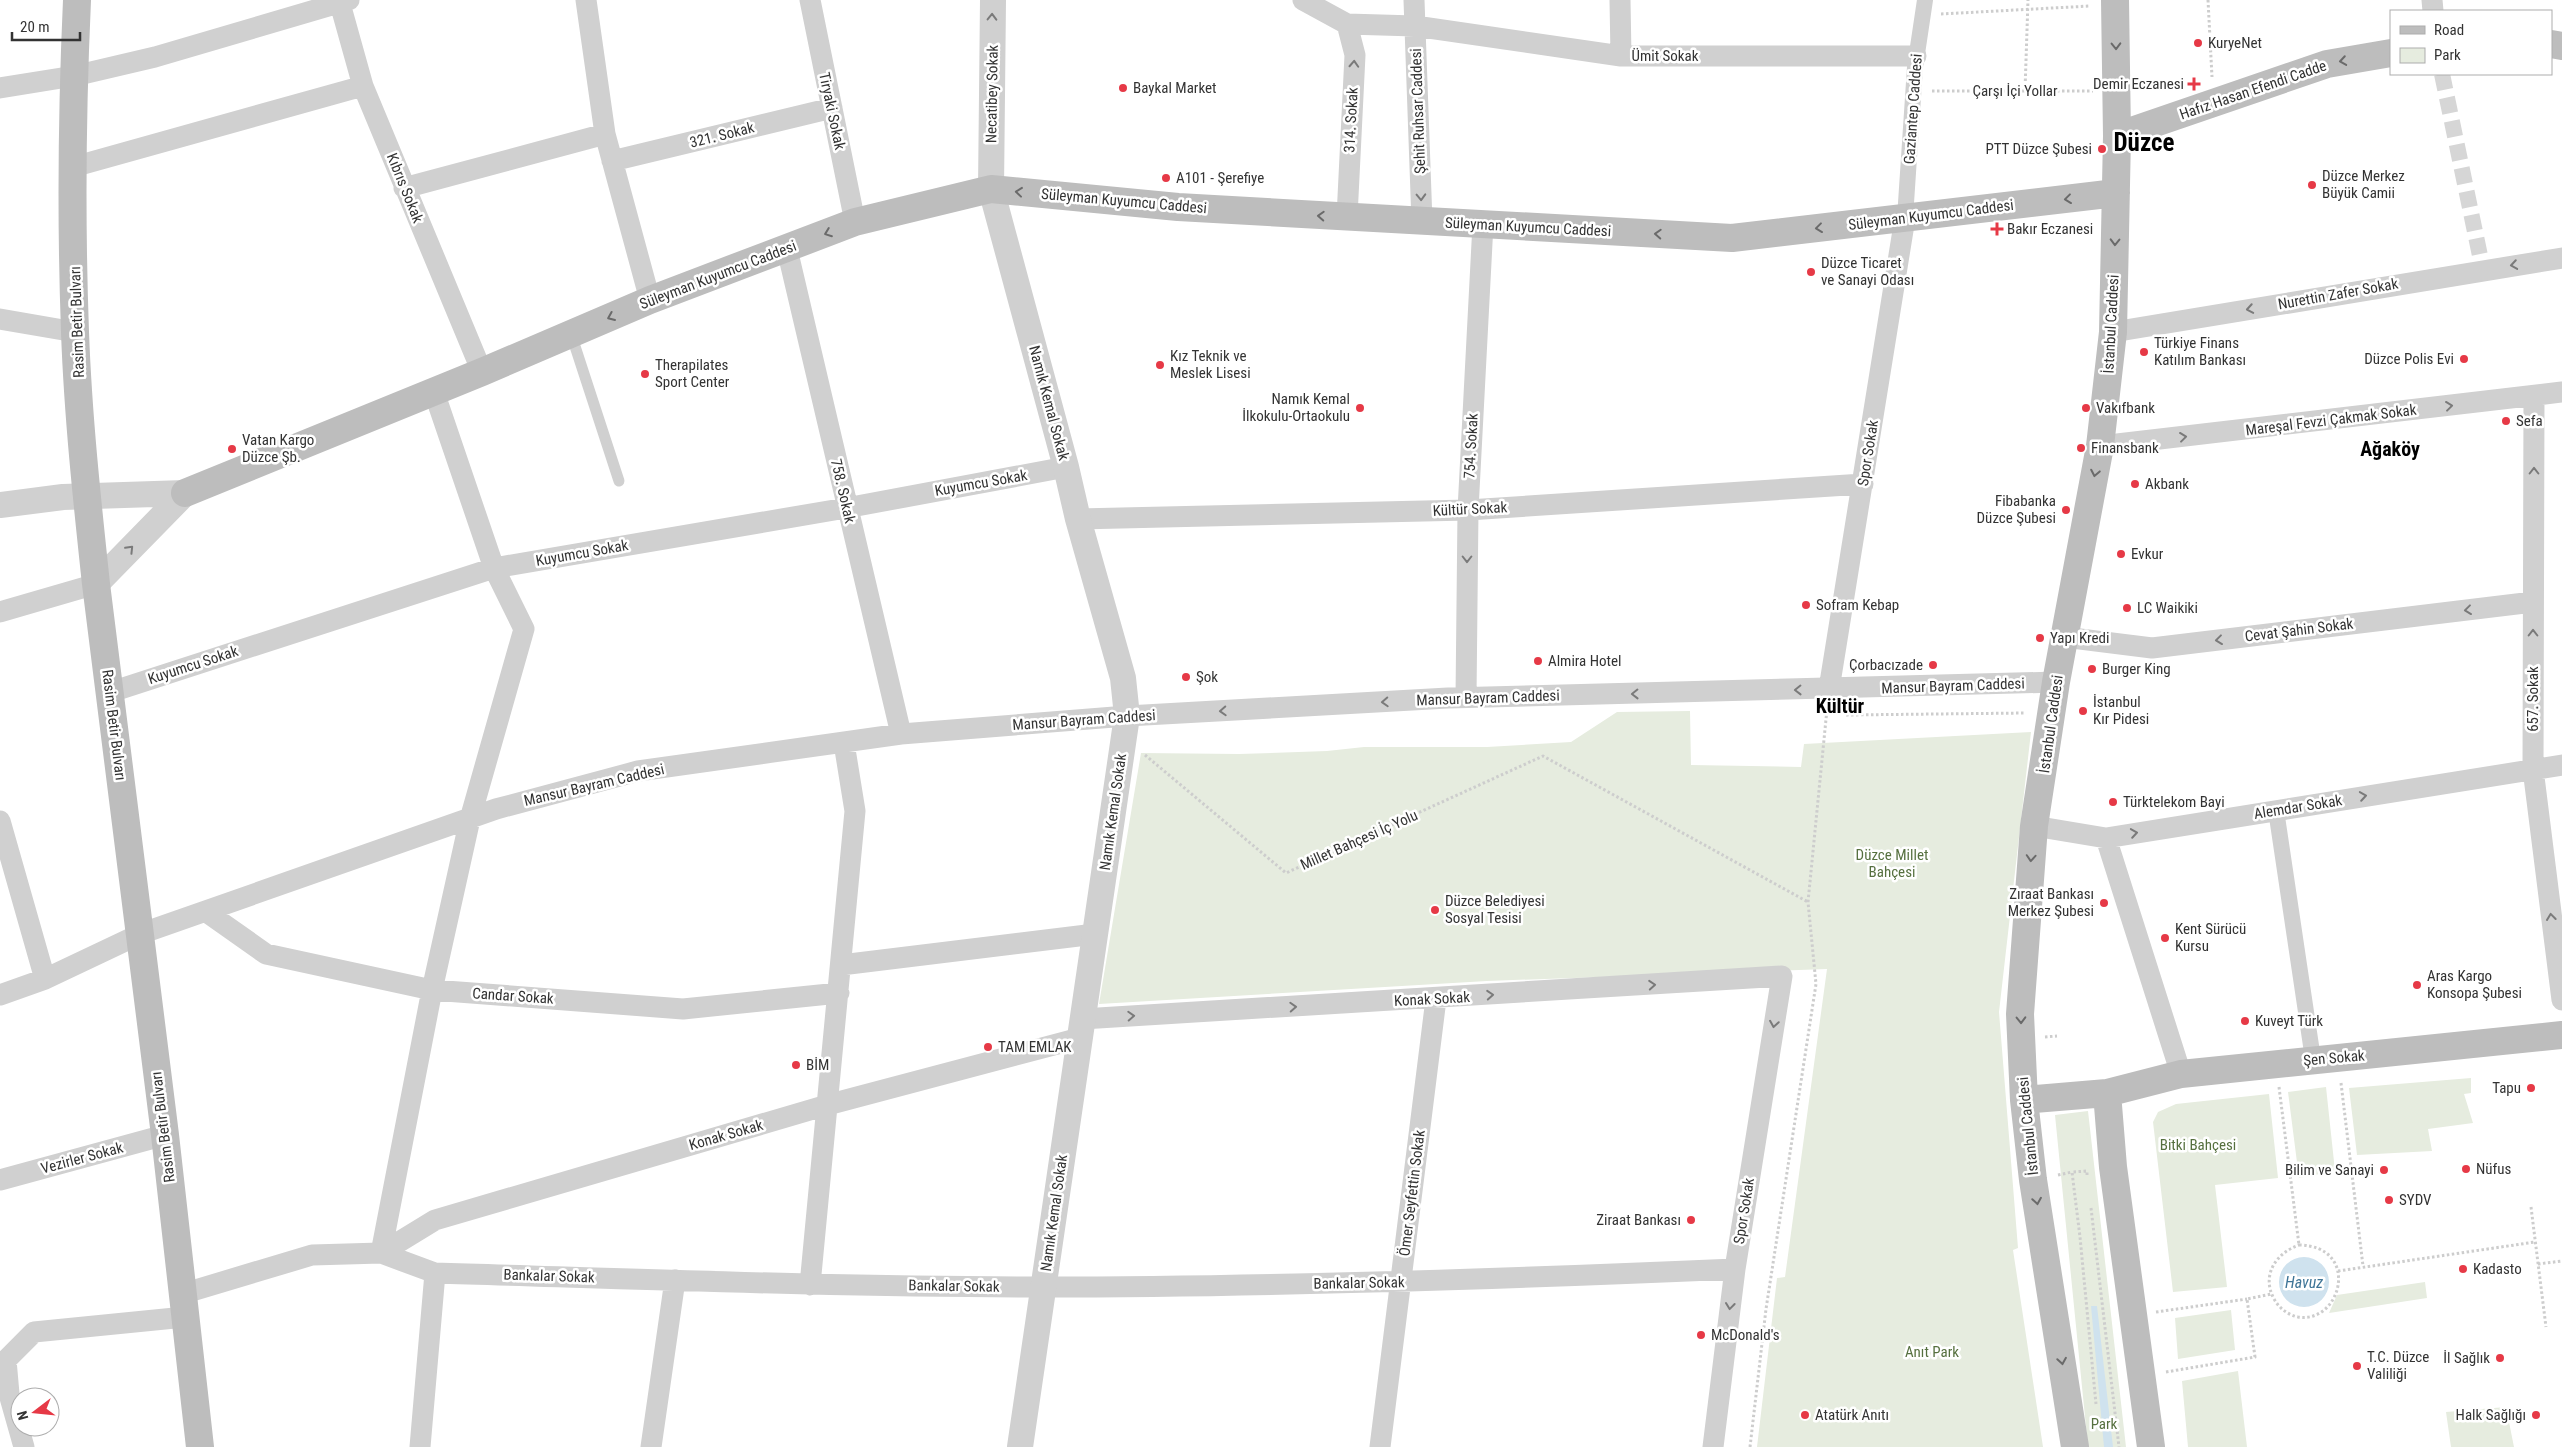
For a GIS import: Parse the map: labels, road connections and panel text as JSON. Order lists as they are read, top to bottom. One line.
{"streets":{"main road":["Hafız Hasan Efendi Cadde","Süleyman Kuyumcu Caddesi","Rasim Betir Bulvarı","İstanbul Caddesi","Şen Sokak"],"street":["Ümit Sokak","Necatibey Sokak","Gaziantep Caddesi","Tiryaki Sokak","Şehit Ruhsar Caddesi","314. Sokak","321. Sokak","Kıbrıs Sokak","Nurettin Zafer Sokak","Namık Kemal Sokak","Mareşal Fevzi Çakmak Sokak","754. Sokak","Spor Sokak","Kuyumcu Sokak","758. Sokak","Kültür Sokak","Cevat Şahin Sokak","Mansur Bayram Caddesi","657. Sokak","Alemdar Sokak","Candar Sokak","Konak Sokak","Vezirler Sokak","Ömer Seyfettin Sokak","Bankalar Sokak"],"path":["Çarşı İçi Yollar","Millet Bahçesi İç Yolu"]},"crossings":[["Ümit Sokak","Gaziantep Caddesi"],["Ümit Sokak","Şehit Ruhsar Caddesi"],["Ümit Sokak","314. Sokak"],["Hafız Hasan Efendi Cadde","İstanbul Caddesi"],["Çarşı İçi Yollar","Gaziantep Caddesi"],["Çarşı İçi Yollar","İstanbul Caddesi"],["Necatibey Sokak","Süleyman Kuyumcu Caddesi"],["Necatibey Sokak","Namık Kemal Sokak"],["Gaziantep Caddesi","Süleyman Kuyumcu Caddesi"],["Gaziantep Caddesi","Spor Sokak"],["Tiryaki Sokak","321. Sokak"],["Tiryaki Sokak","Süleyman Kuyumcu Caddesi"],["Şehit Ruhsar Caddesi","Süleyman Kuyumcu Caddesi"],["314. Sokak","Süleyman Kuyumcu Caddesi"],["Kıbrıs Sokak","Süleyman Kuyumcu Caddesi"],["Süleyman Kuyumcu Caddesi","İstanbul Caddesi"],["Süleyman Kuyumcu Caddesi","Namık Kemal Sokak"],["Süleyman Kuyumcu Caddesi","754. Sokak"],["Süleyman Kuyumcu Caddesi","Spor Sokak"],["Süleyman Kuyumcu Caddesi","758. Sokak"],["Nurettin Zafer Sokak","İstanbul Caddesi"],["Rasim Betir Bulvarı","Kuyumcu Sokak"],["Rasim Betir Bulvarı","Mansur Bayram Caddesi"],["Rasim Betir Bulvarı","Vezirler Sokak"],["Rasim Betir Bulvarı","Bankalar Sokak"],["İstanbul Caddesi","Mareşal Fevzi Çakmak Sokak"],["İstanbul Caddesi","Cevat Şahin Sokak"],["İstanbul Caddesi","Mansur Bayram Caddesi"],["İstanbul Caddesi","Alemdar Sokak"],["İstanbul Caddesi","Şen Sokak"],["Namık Kemal Sokak","Kuyumcu Sokak"],["Namık Kemal Sokak","Kültür Sokak"],["Namık Kemal Sokak","Mansur Bayram Caddesi"],["Namık Kemal Sokak","Millet Bahçesi İç Yolu"],["Namık Kemal Sokak","Konak Sokak"],["Namık Kemal Sokak","Bankalar Sokak"],["Mareşal Fevzi Çakmak Sokak","657. Sokak"],["754. Sokak","Kültür Sokak"],["754. Sokak","Mansur Bayram Caddesi"],["Spor Sokak","Kültür Sokak"],["Spor Sokak","Mansur Bayram Caddesi"],["Spor Sokak","Konak Sokak"],["Spor Sokak","Bankalar Sokak"],["Kuyumcu Sokak","758. Sokak"],["758. Sokak","Mansur Bayram Caddesi"],["Cevat Şahin Sokak","657. Sokak"],["Mansur Bayram Caddesi","Millet Bahçesi İç Yolu"],["Mansur Bayram Caddesi","Candar Sokak"],["657. Sokak","Alemdar Sokak"],["Konak Sokak","Ömer Seyfettin Sokak"],["Konak Sokak","Bankalar Sokak"],["Ömer Seyfettin Sokak","Bankalar Sokak"]],"one_way":["Hafız Hasan Efendi Cadde","Necatibey Sokak","Şehit Ruhsar Caddesi","314. Sokak","Süleyman Kuyumcu Caddesi","Nurettin Zafer Sokak","Mareşal Fevzi Çakmak Sokak","754. Sokak","Spor Sokak","Cevat Şahin Sokak","657. Sokak","Alemdar Sokak","Konak Sokak"],"districts":["Düzce","Ağaköy","Kültür"],"water":["Havuz"],"parks":["Düzce Millet Bahçesi","Bitki Bahçesi","Anıt Park","Park"],"places":{"other":["KuryeNet","Baykal Market","PTT Düzce Şubesi","A101 - Şerefiye","Düzce Merkez Büyük Camii","Düzce Ticaret ve Sanayi Odası","Türkiye Finans Katılım Bankası","Düzce Polis Evi","Kız Teknik ve Meslek Lisesi","Therapilates Sport Center","Namık Kemal İlkokulu-Ortaokulu","Vakıfbank","Sefa","Finansbank","Vatan Kargo Düzce Şb.","Akbank","Fibabanka Düzce Şubesi","Evkur","Sofram Kebap","LC Waikiki","Yapı Kredi","Almira Hotel","Çorbacızade","Burger King","Şok","İstanbul Kır Pidesi","Türktelekom Bayi","Zıraat Bankası Merkez Şubesi","Düzce Belediyesi Sosyal Tesisi","Kent Sürücü Kursu","Aras Kargo Konsopa Şubesi","Kuveyt Türk","TAM EMLAK","BİM","Tapu","Nüfus","Bilim ve Sanayi","SYDV","Ziraat Bankası","Kadasto","McDonald's","İl Sağlık","T.C. Düzce Valiliği","Atatürk Anıtı","Halk Sağlığı"],"health":["Demir Eczanesi","Bakır Eczanesi"]},"legend":["Road","Park"],"scale_bar":"20 m","north":"left"}
